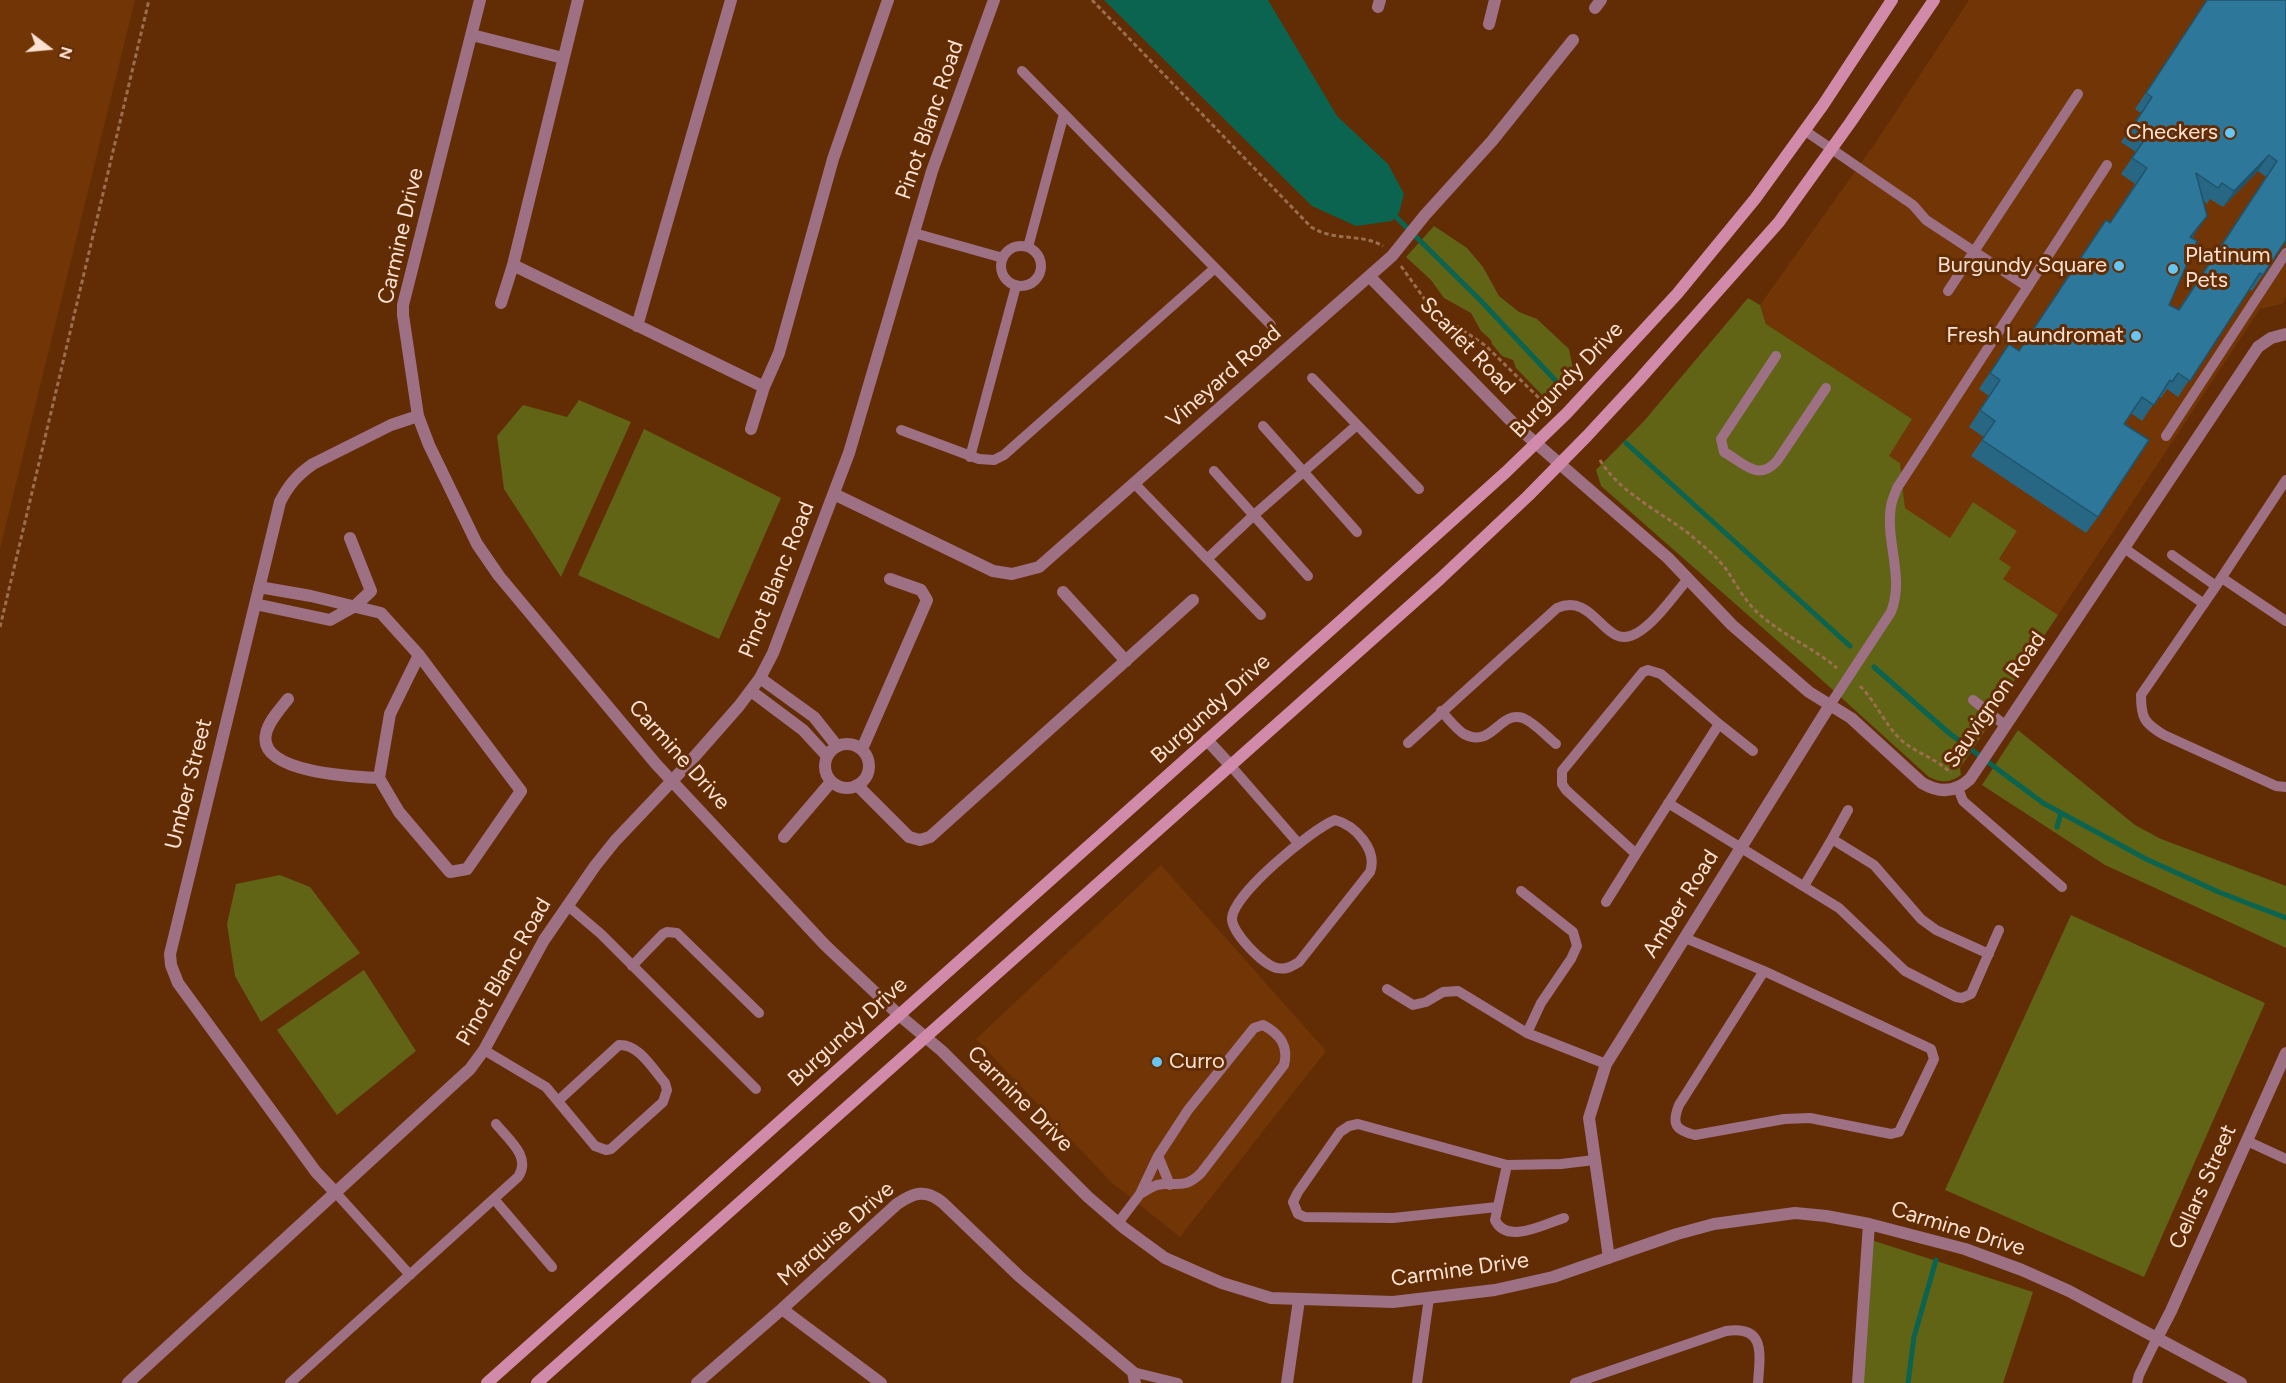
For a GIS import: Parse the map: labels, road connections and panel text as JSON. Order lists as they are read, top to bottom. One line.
{"streets":{"main road":["Burgundy Drive"],"street":["Pinot Blanc Road","Carmine Drive","Scarlet Road","Vineyard Road","Sauvignon Road","Umber Street","Amber Road","Cellars Street","Marquise Drive"]},"crossings":[["Pinot Blanc Road","Carmine Drive"],["Pinot Blanc Road","Vineyard Road"],["Pinot Blanc Road","Umber Street"],["Carmine Drive","Burgundy Drive"],["Carmine Drive","Umber Street"],["Carmine Drive","Amber Road"],["Carmine Drive","Cellars Street"],["Scarlet Road","Vineyard Road"],["Scarlet Road","Burgundy Drive"],["Scarlet Road","Sauvignon Road"],["Sauvignon Road","Amber Road"]],"places":["Checkers","Burgundy Square","Platinum Pets","Fresh Laundromat","Curro"],"north":"right"}
